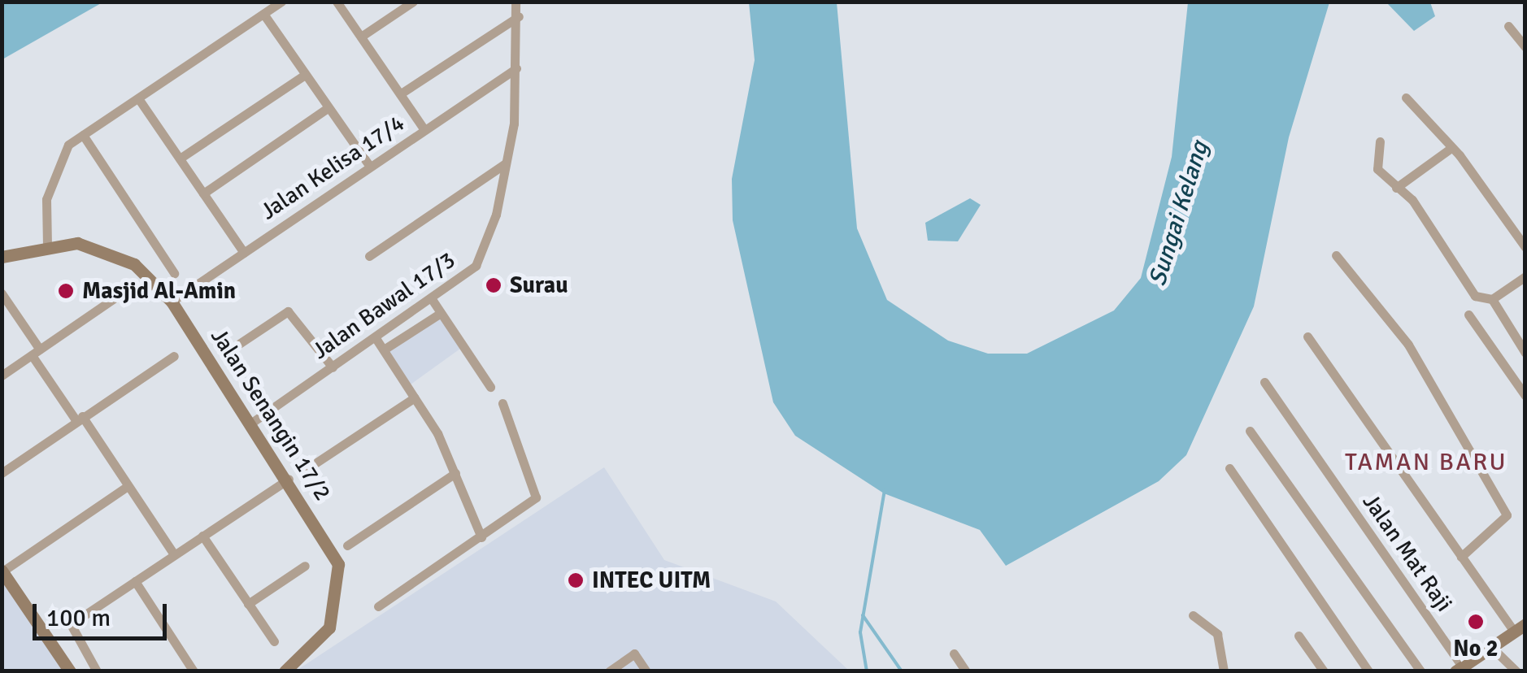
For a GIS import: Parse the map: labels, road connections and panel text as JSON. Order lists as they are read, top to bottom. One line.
{"streets":{"street":["Jalan Kelisa 17/4","Jalan Bawal 17/3","Jalan Senangin 17/2","Jalan Mat Raji"]},"crossings":[["Jalan Kelisa 17/4","Jalan Bawal 17/3"],["Jalan Kelisa 17/4","Jalan Senangin 17/2"],["Jalan Bawal 17/3","Jalan Senangin 17/2"]],"districts":["TAMAN BARU"],"water":["Sungai Kelang"],"places":["Surau","Masjid Al-Amin","INTEC UITM","No 2"],"scale_bar":"100 m"}
